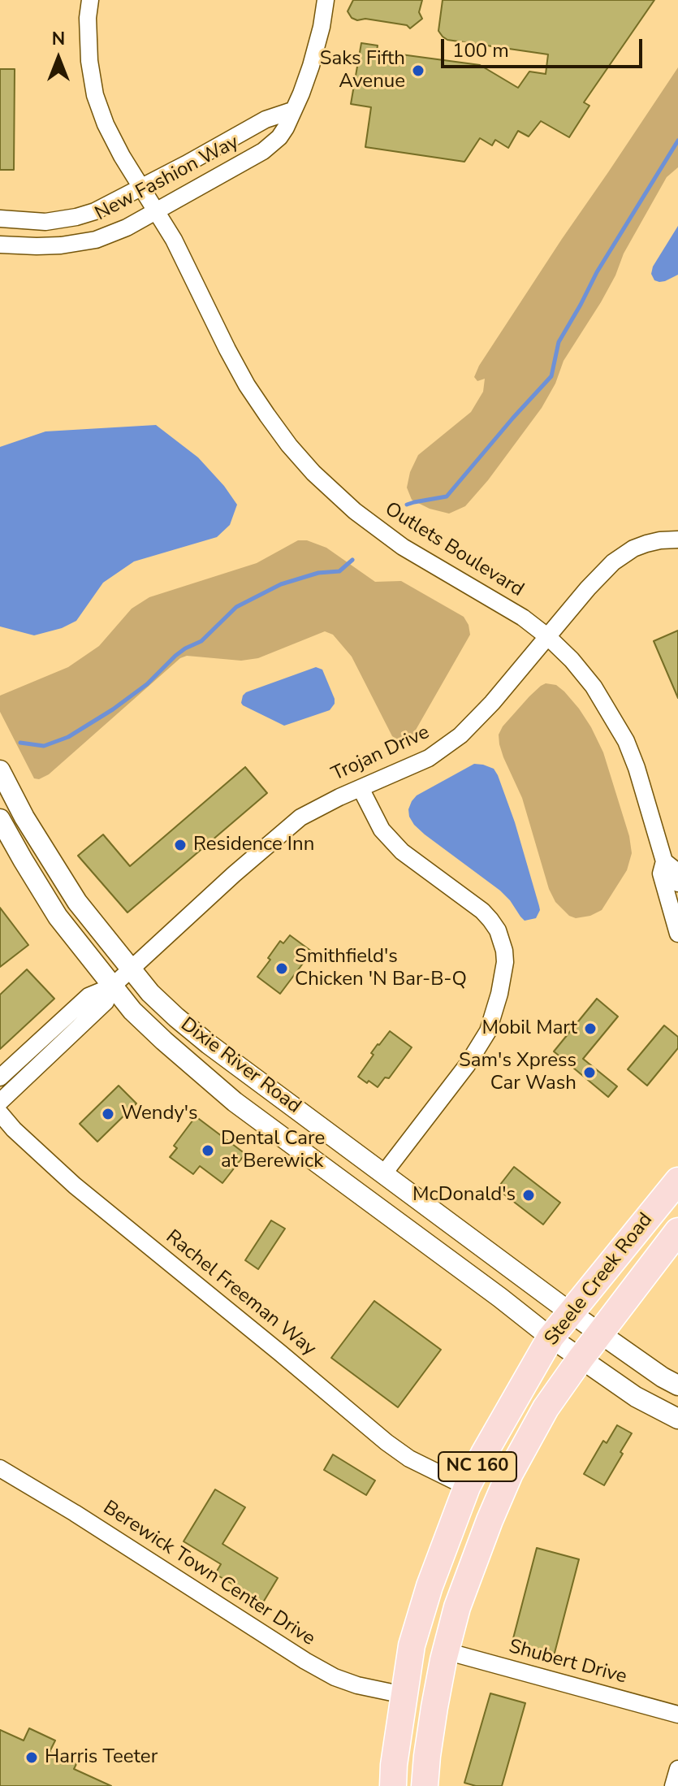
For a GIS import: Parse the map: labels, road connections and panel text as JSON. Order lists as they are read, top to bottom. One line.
{"streets":{"main road":["Steele Creek Road","NC 160"],"street":["New Fashion Way","Outlets Boulevard","Trojan Drive","Dixie River Road","Rachel Freeman Way","Berewick Town Center Drive","Shubert Drive"]},"crossings":[["New Fashion Way","Outlets Boulevard"],["Outlets Boulevard","Trojan Drive"],["Trojan Drive","Dixie River Road"],["Dixie River Road","Steele Creek Road"],["Steele Creek Road","Rachel Freeman Way"],["Steele Creek Road","Berewick Town Center Drive"],["Steele Creek Road","Shubert Drive"]],"places":["Saks Fifth Avenue","Residence Inn","Smithfield's Chicken 'N Bar-B-Q","Mobil Mart","Sam's Xpress Car Wash","Wendy's","Dental Care at Berewick","McDonald's","Harris Teeter"],"scale_bar":"100 m","north":"top"}
